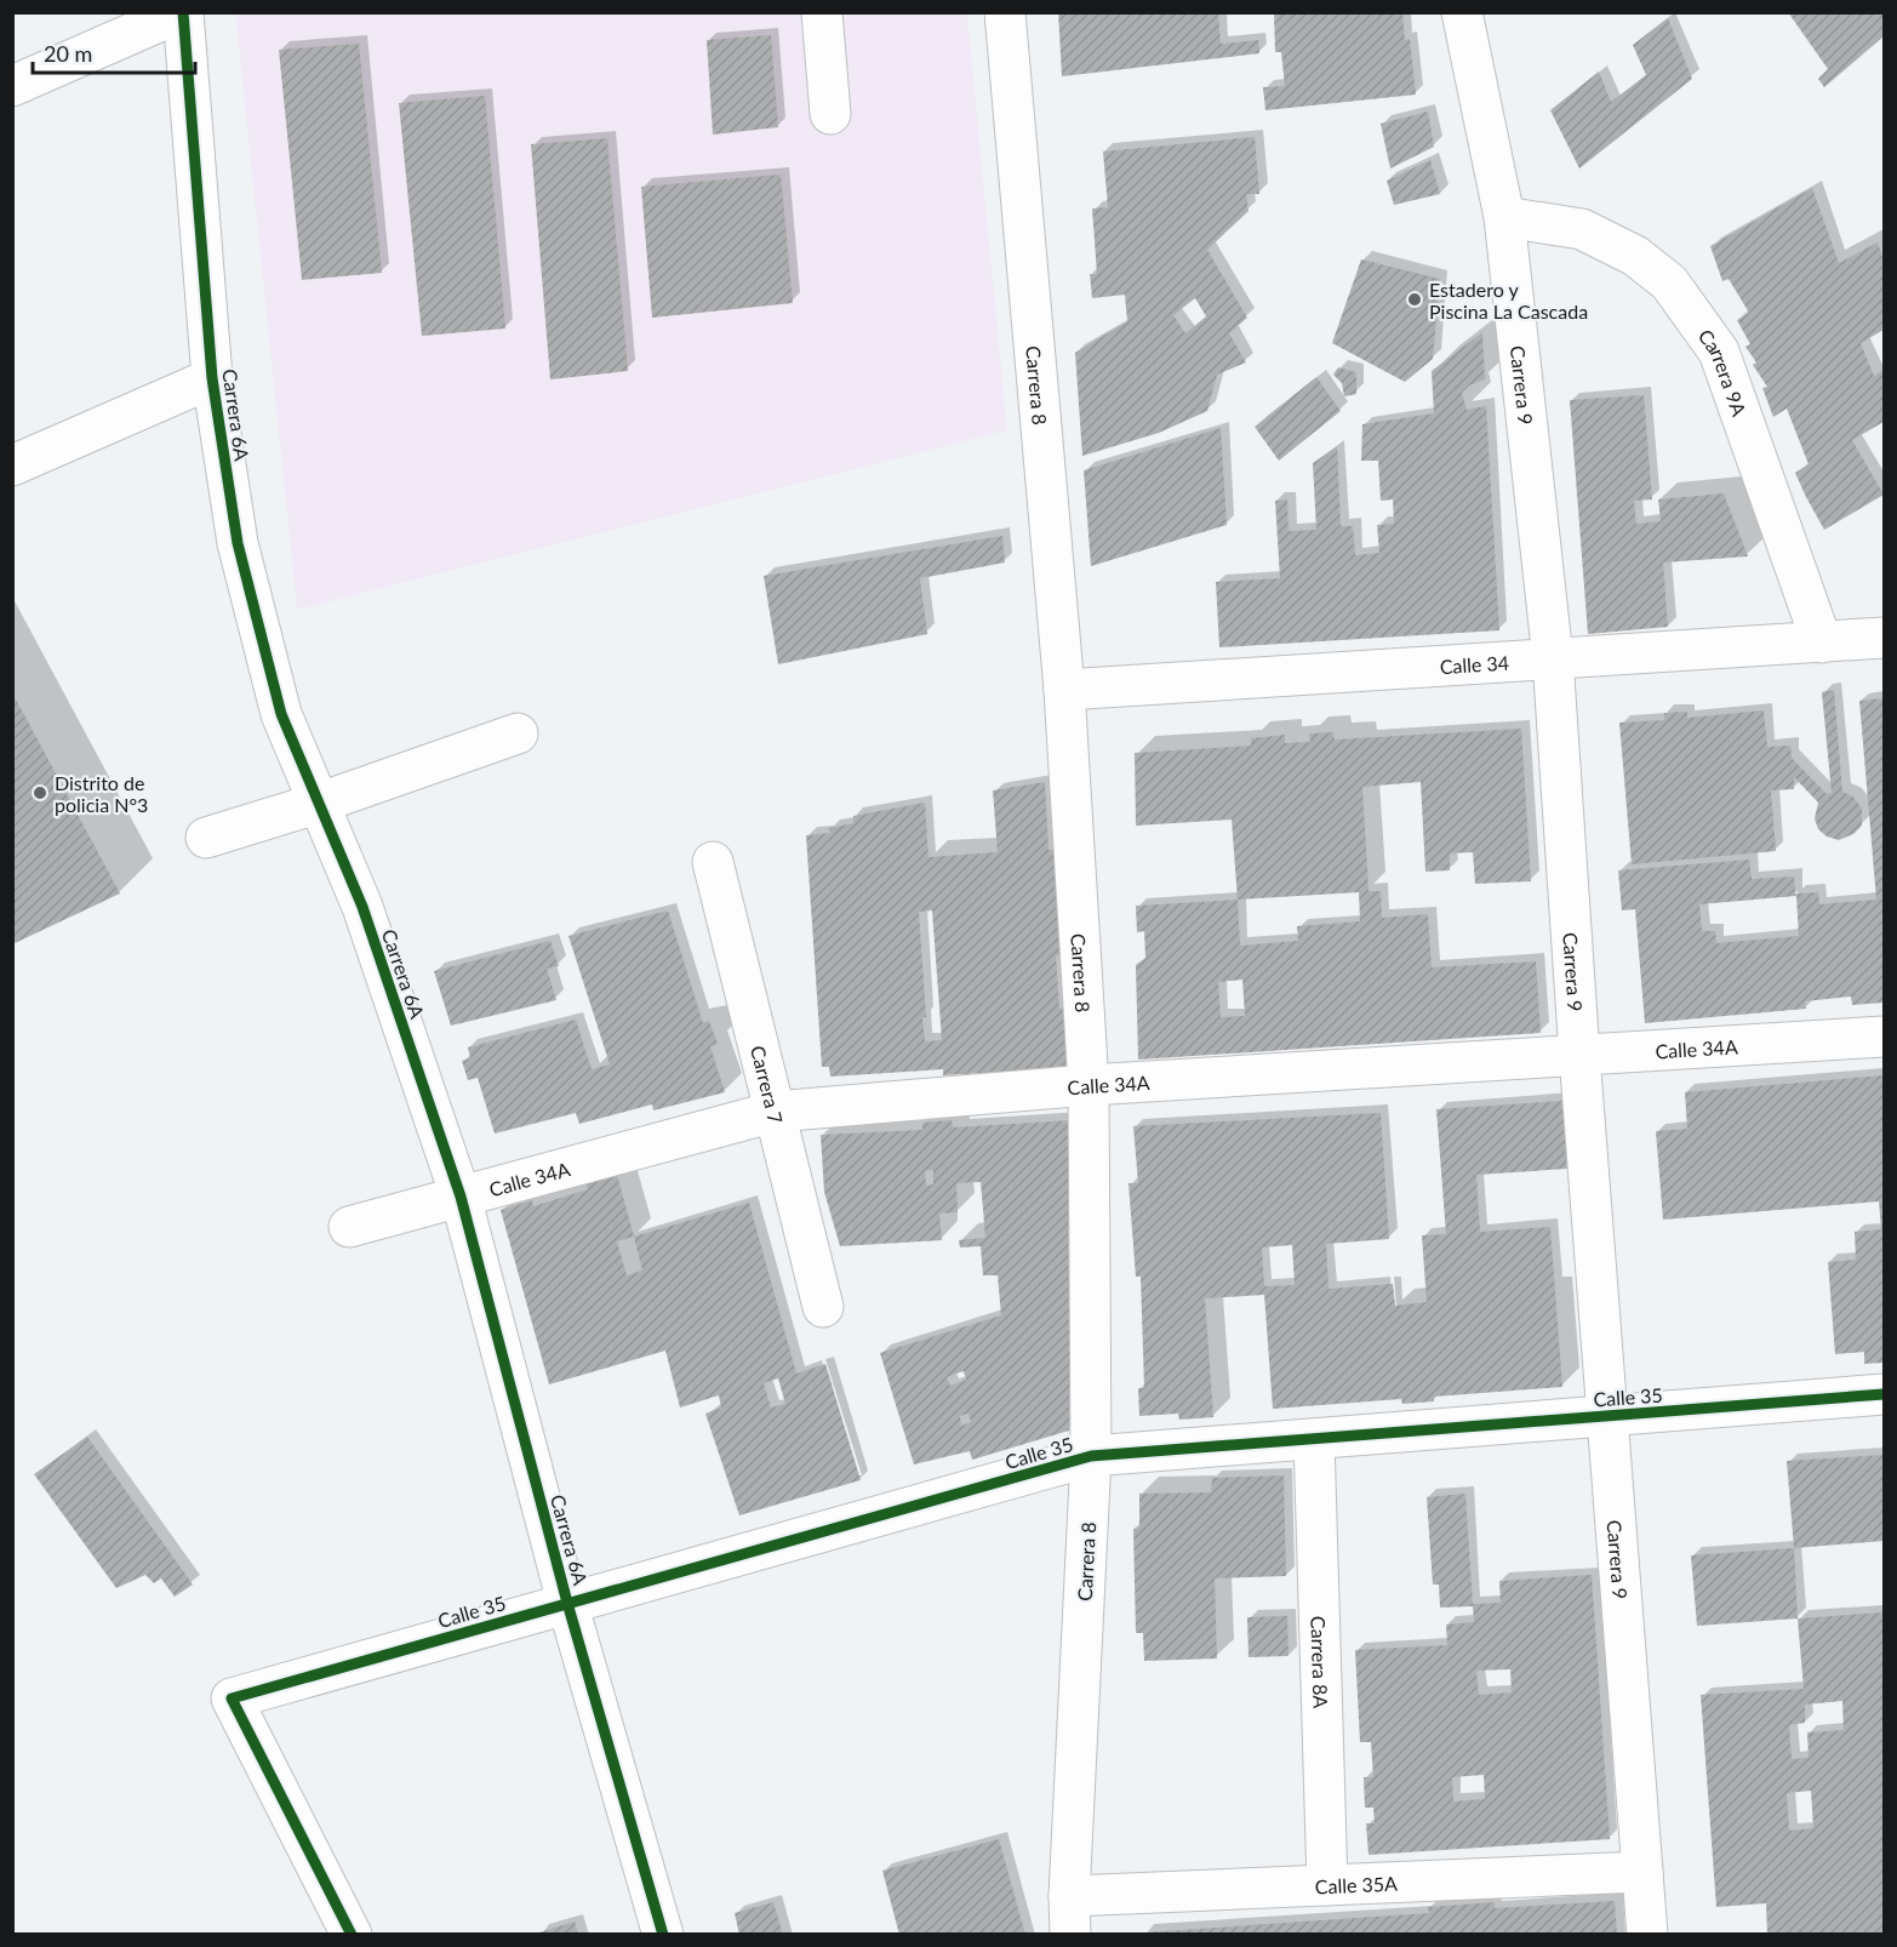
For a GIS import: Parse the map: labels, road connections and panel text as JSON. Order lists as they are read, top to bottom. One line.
{"streets":{"street":["Carrera 9A","Carrera 8","Carrera 9","Carrera 6A","Calle 34","Calle 34A","Carrera 7","Calle 35","Carrera 8A","Calle 35A"]},"crossings":[["Carrera 9A","Carrera 9"],["Carrera 9A","Calle 34"],["Carrera 8","Calle 34"],["Carrera 8","Calle 34A"],["Carrera 8","Calle 35"],["Carrera 8","Calle 35A"],["Carrera 9","Calle 34"],["Carrera 9","Calle 34A"],["Carrera 9","Calle 35"],["Carrera 9","Calle 35A"],["Carrera 6A","Calle 34A"],["Carrera 6A","Calle 35"],["Calle 34A","Carrera 7"],["Calle 35","Carrera 8A"],["Carrera 8A","Calle 35A"]],"places":["Estadero y Piscina La Cascada","Distrito de policia N°3"],"scale_bar":"20 m"}
